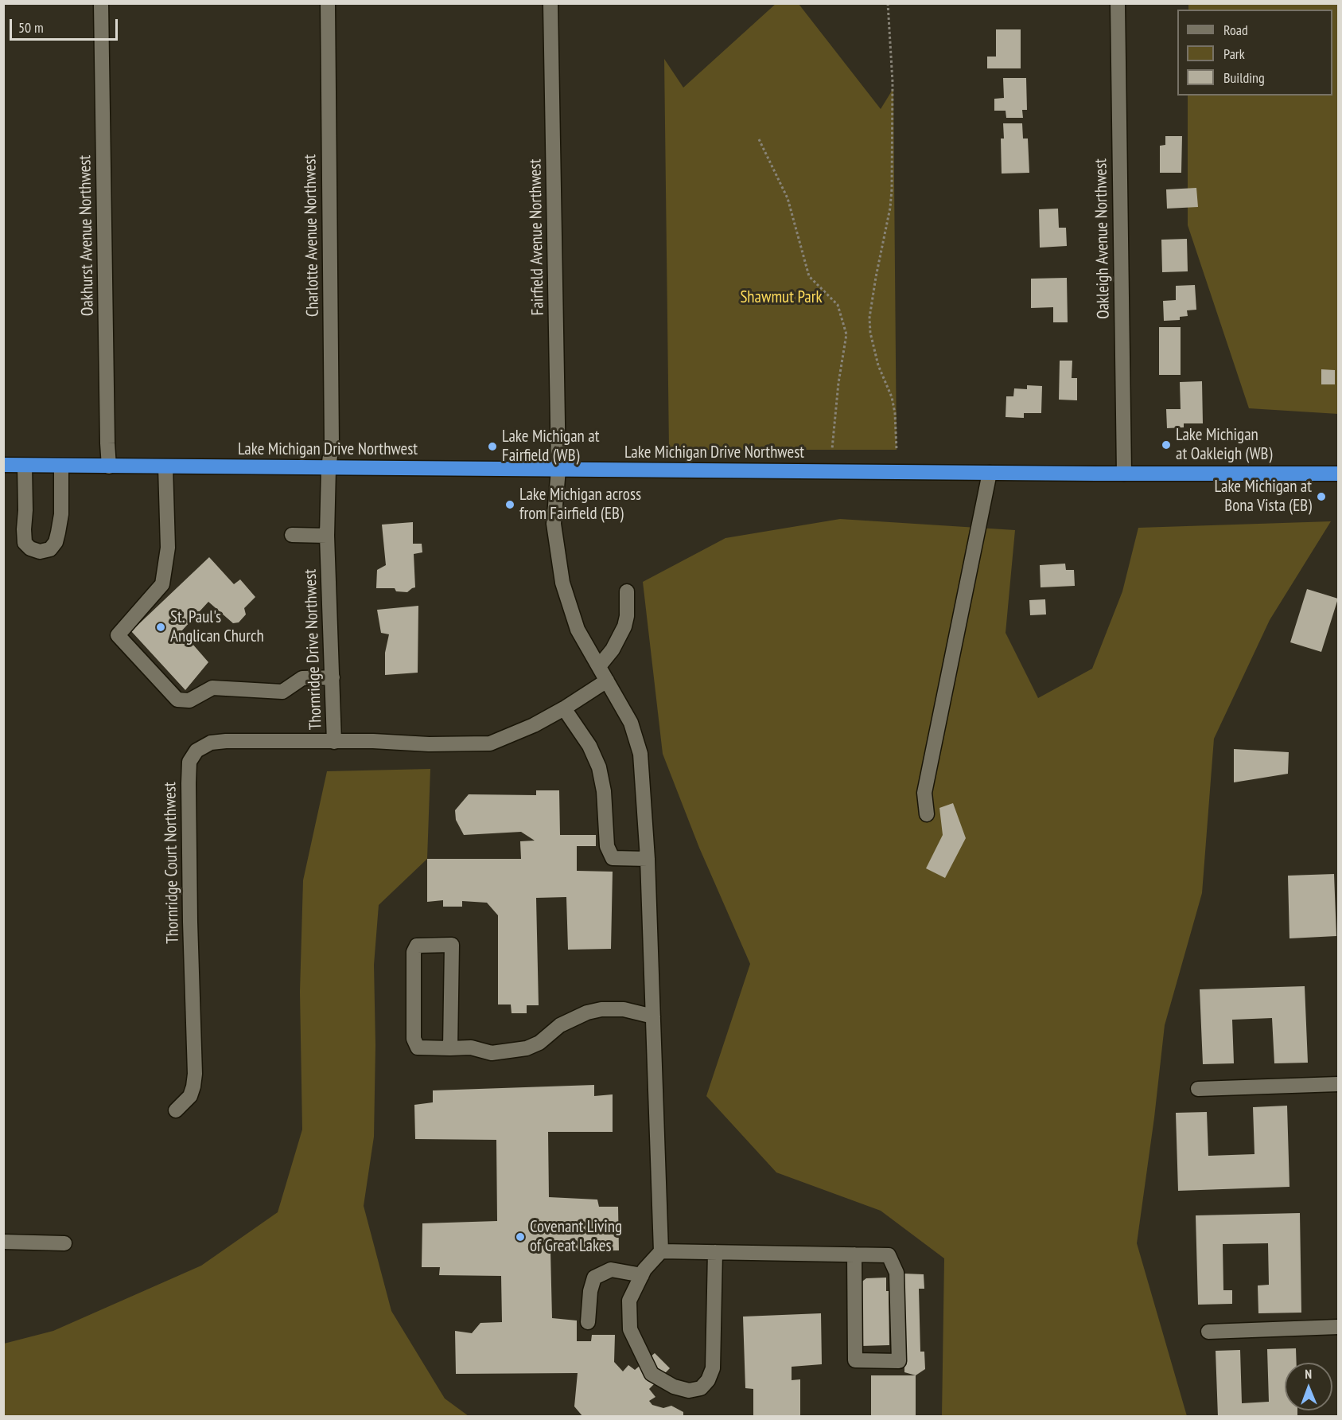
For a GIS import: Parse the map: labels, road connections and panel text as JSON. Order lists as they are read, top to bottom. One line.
{"streets":{"highway":["Lake Michigan Drive Northwest"],"street":["Oakhurst Avenue Northwest","Charlotte Avenue Northwest","Fairfield Avenue Northwest","Oakleigh Avenue Northwest","Thornridge Drive Northwest","Thornridge Court Northwest"]},"crossings":[["Oakhurst Avenue Northwest","Lake Michigan Drive Northwest"],["Charlotte Avenue Northwest","Lake Michigan Drive Northwest"],["Charlotte Avenue Northwest","Thornridge Drive Northwest"],["Fairfield Avenue Northwest","Lake Michigan Drive Northwest"],["Fairfield Avenue Northwest","Thornridge Drive Northwest"],["Oakleigh Avenue Northwest","Lake Michigan Drive Northwest"],["Lake Michigan Drive Northwest","Thornridge Drive Northwest"],["Thornridge Drive Northwest","Thornridge Court Northwest"]],"parks":["Shawmut Park"],"places":["Lake Michigan at Oakleigh (WB)","Lake Michigan at Fairfield (WB)","Lake Michigan at Bona Vista (EB)","Lake Michigan across from Fairfield (EB)","St. Paul's Anglican Church","Covenant Living of Great Lakes"],"legend":["Road","Park","Building"],"scale_bar":"50 m","north":"top"}
